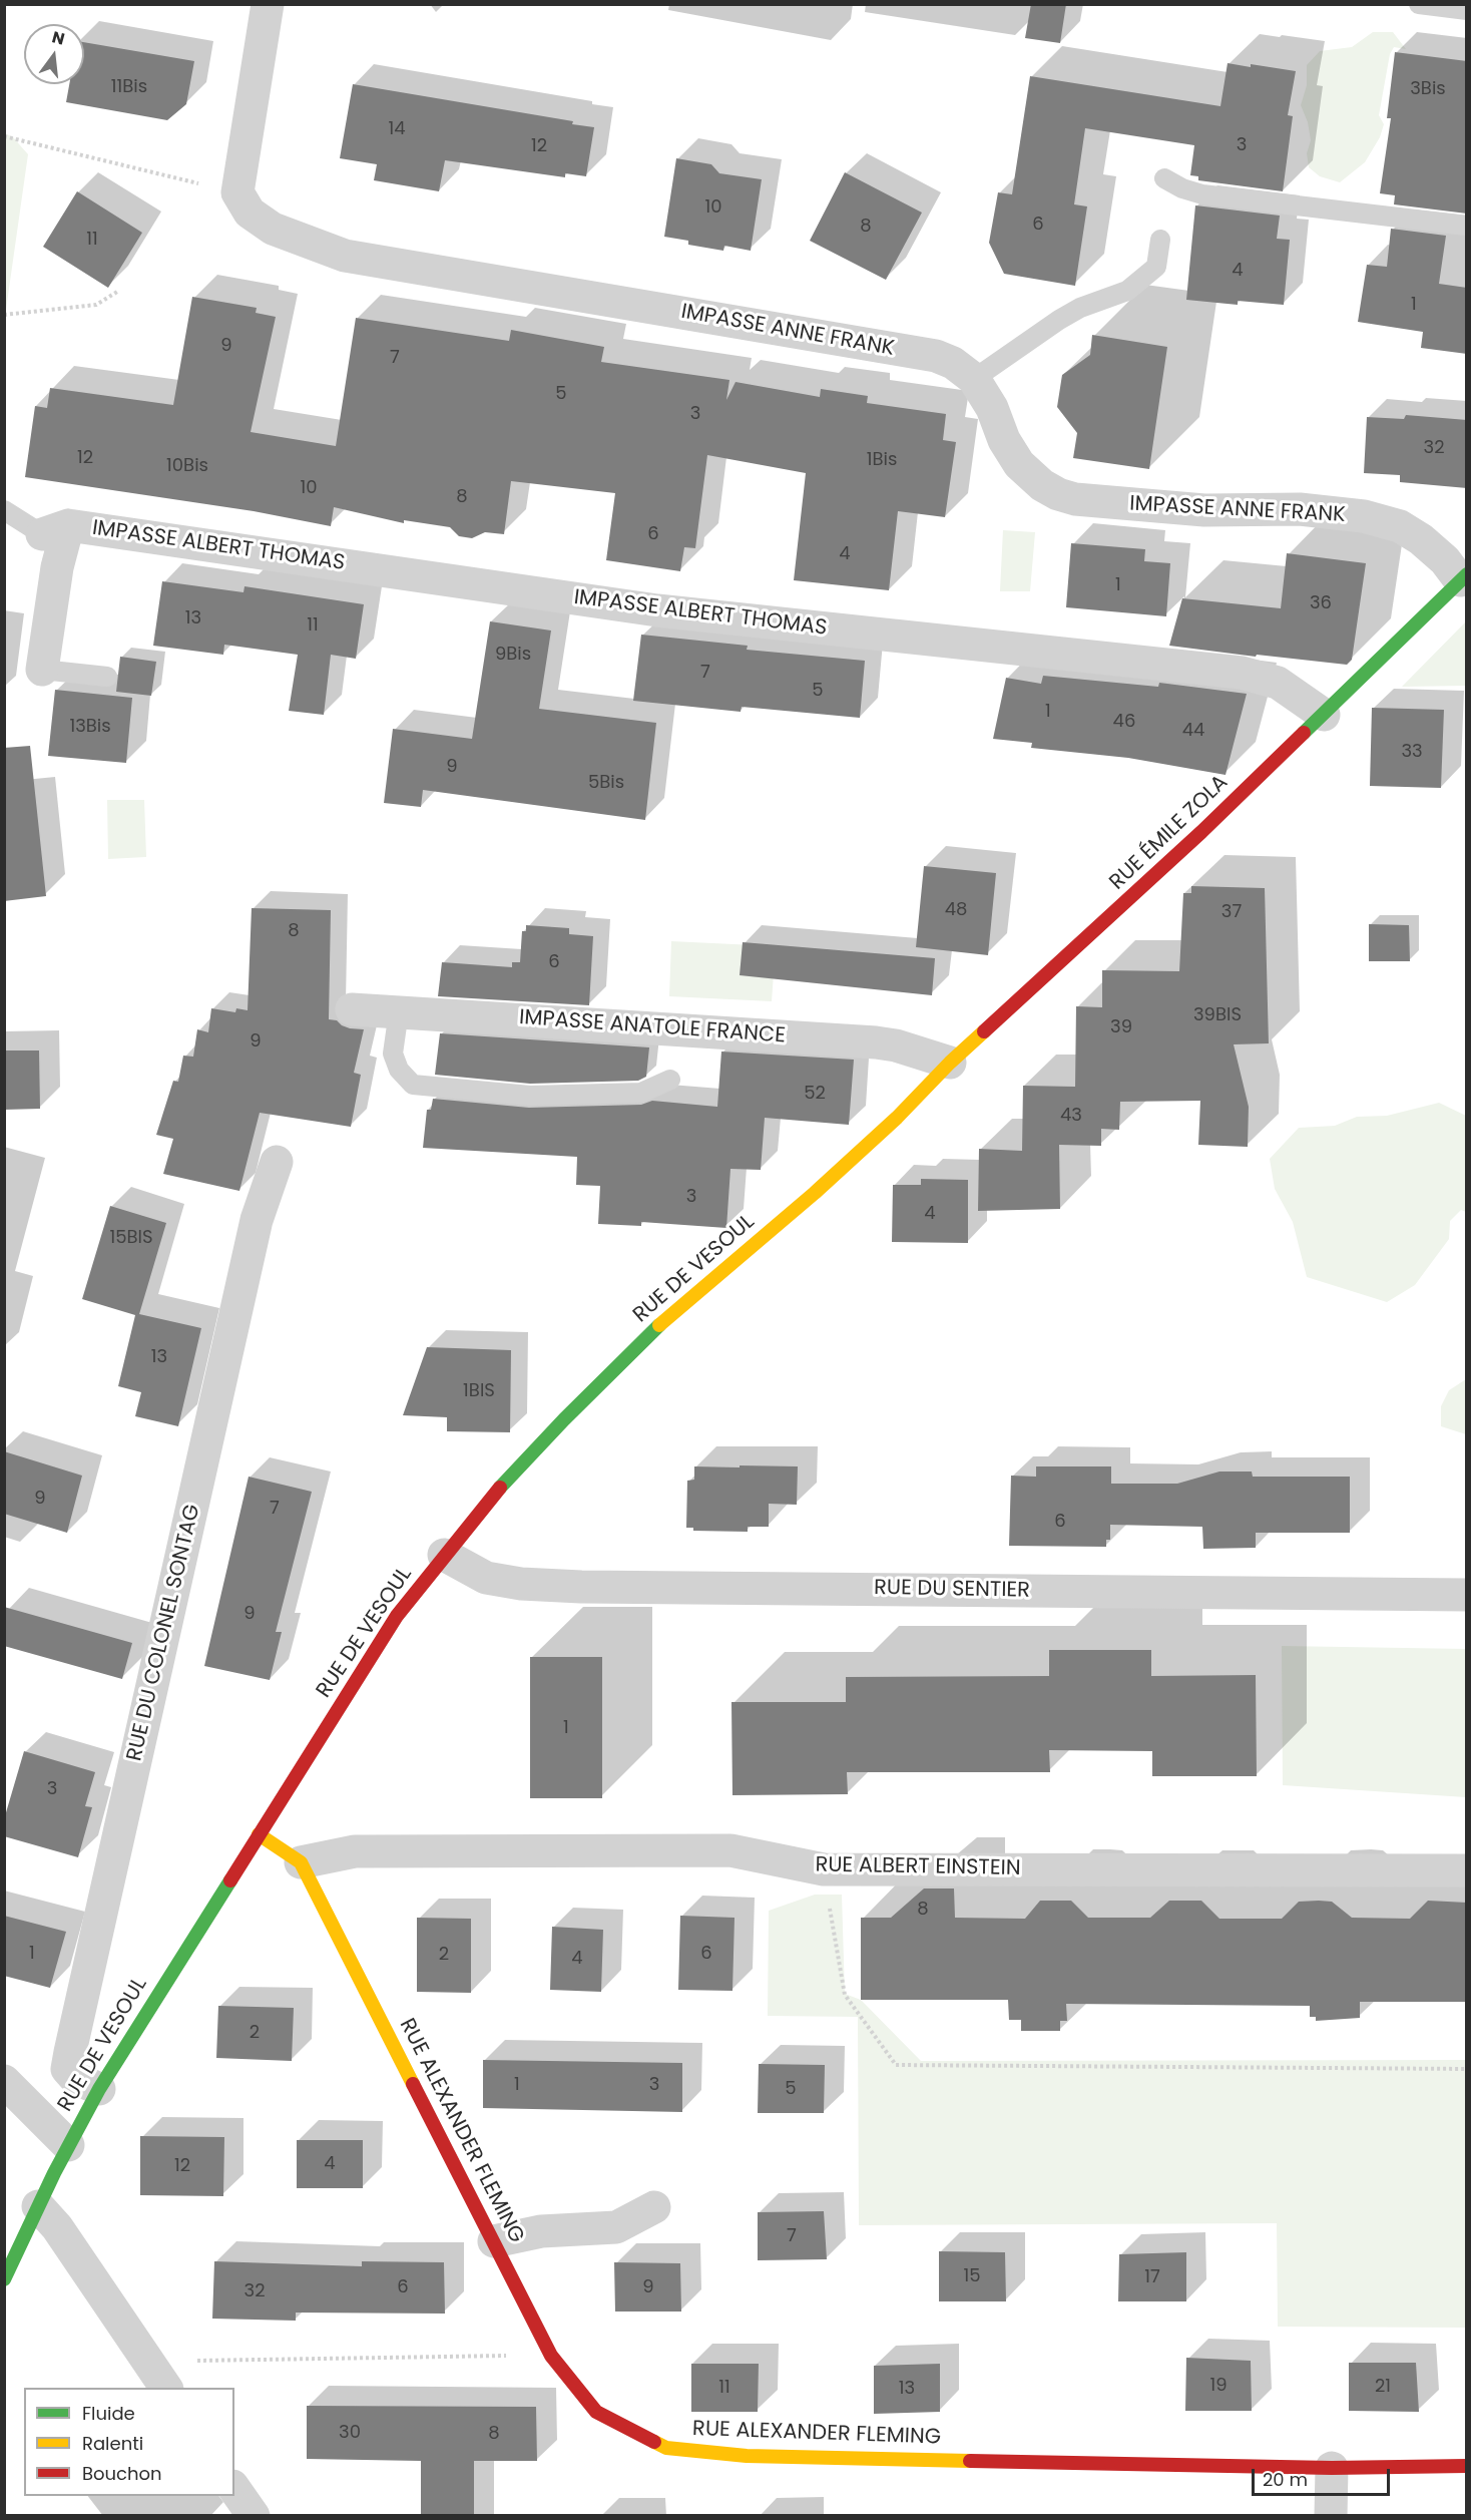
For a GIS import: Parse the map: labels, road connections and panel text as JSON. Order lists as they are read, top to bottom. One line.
{"streets":{"street":["IMPASSE ANNE FRANK","IMPASSE ALBERT THOMAS","RUE ÉMILE ZOLA","IMPASSE ANATOLE FRANCE","RUE DE VESOUL","RUE DU SENTIER","RUE DU COLONEL SONTAG","RUE ALBERT EINSTEIN","RUE ALEXANDER FLEMING"]},"crossings":[["IMPASSE ANNE FRANK","RUE ÉMILE ZOLA"],["IMPASSE ALBERT THOMAS","RUE ÉMILE ZOLA"],["RUE ÉMILE ZOLA","IMPASSE ANATOLE FRANCE"],["RUE ÉMILE ZOLA","RUE DE VESOUL"],["RUE DE VESOUL","RUE DU SENTIER"],["RUE DE VESOUL","RUE DU COLONEL SONTAG"],["RUE DE VESOUL","RUE ALEXANDER FLEMING"],["RUE ALBERT EINSTEIN","RUE ALEXANDER FLEMING"]],"house_numbers":["11Bis","3Bis","14","3","12","10","6","8","11","4","1","9","7","5","3","32","12","1Bis","10Bis","10","8","6","4","1","36","13","11","9Bis","7","5","1","46","13Bis","44","33","9","5Bis","48","37","8","6","39BIS","39","9","52","43","3","4","15BIS","13","1BIS","9","7","6","9","1","3","8","1","6","2","4","2","1","3","5","4","12","7","15","17","6","9","32","19","21","11","13","30","8"],"legend":["Fluide","Ralenti","Bouchon"],"scale_bar":"20 m","north":"top"}
